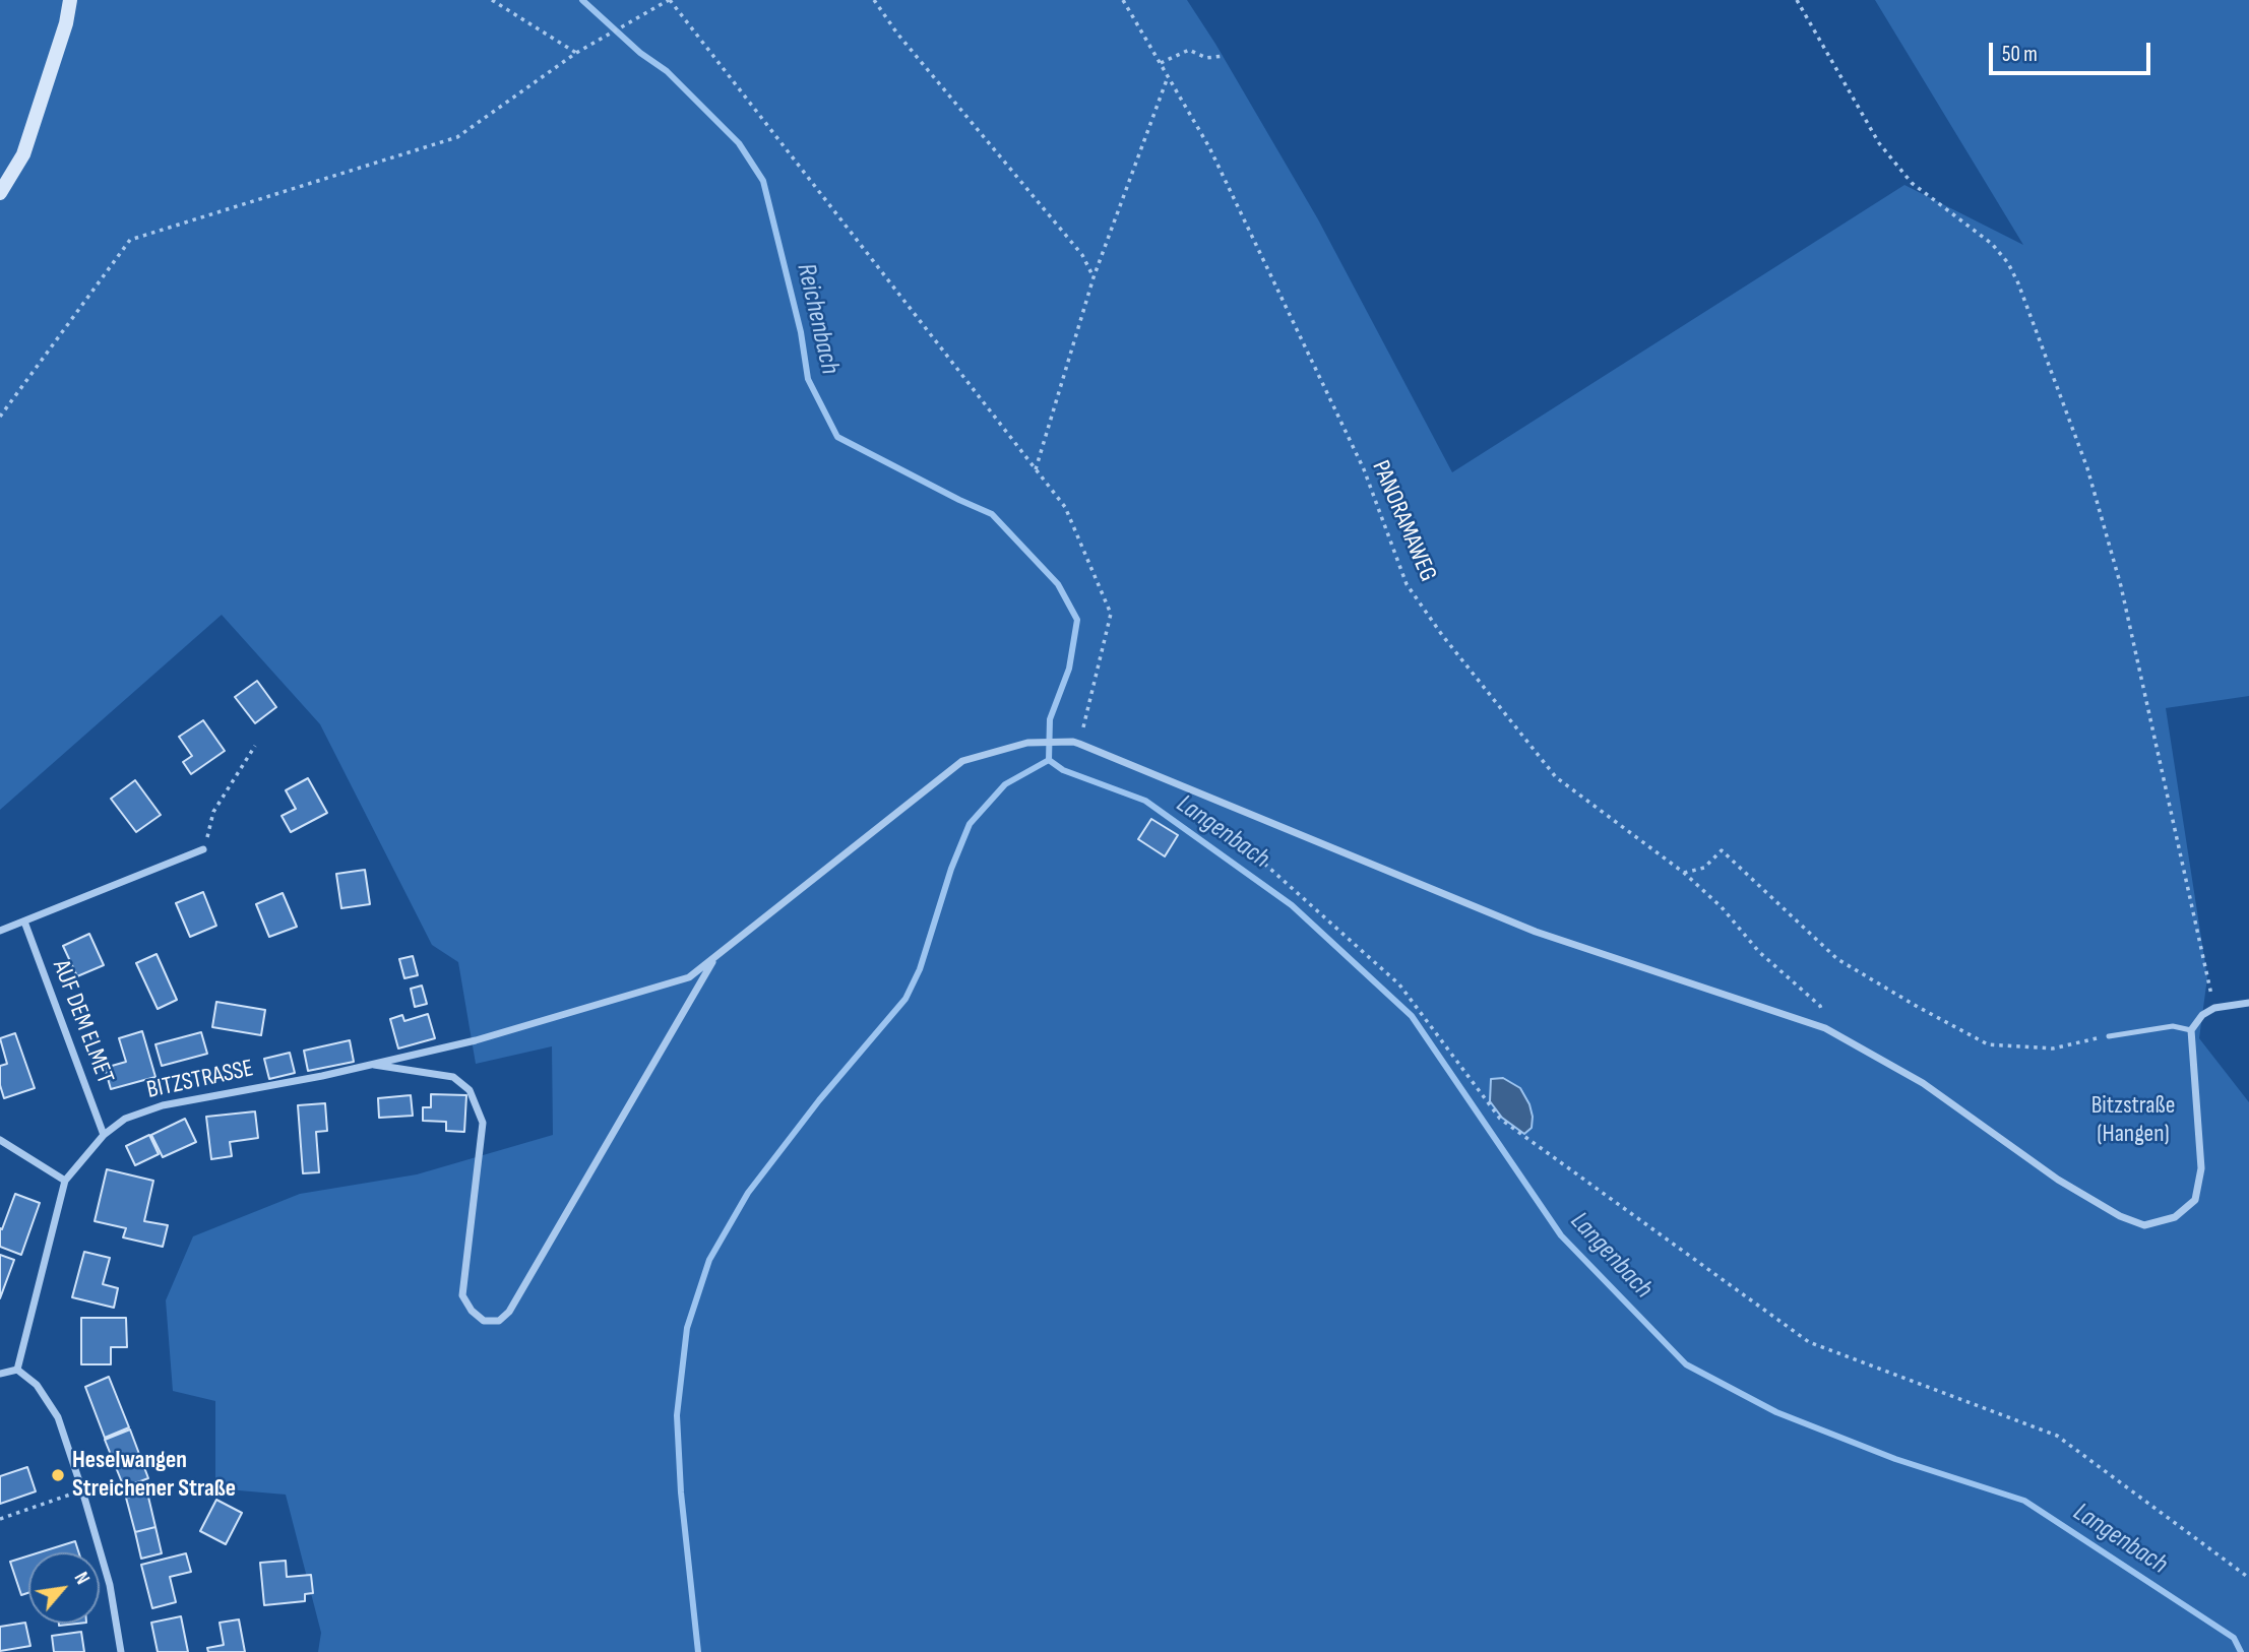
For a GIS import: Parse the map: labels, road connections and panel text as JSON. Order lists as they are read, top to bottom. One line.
{"streets":{"street":["AUF DEM ELMET","BITZSTRASSE"],"path":["PANORAMAWEG"]},"crossings":[["AUF DEM ELMET","BITZSTRASSE"]],"water":["Reichenbach","Langenbach"],"parks":["Bitzstraße (Hangen)"],"places":["Heselwangen Streichener Straße"],"scale_bar":"50 m","north":"top right"}
